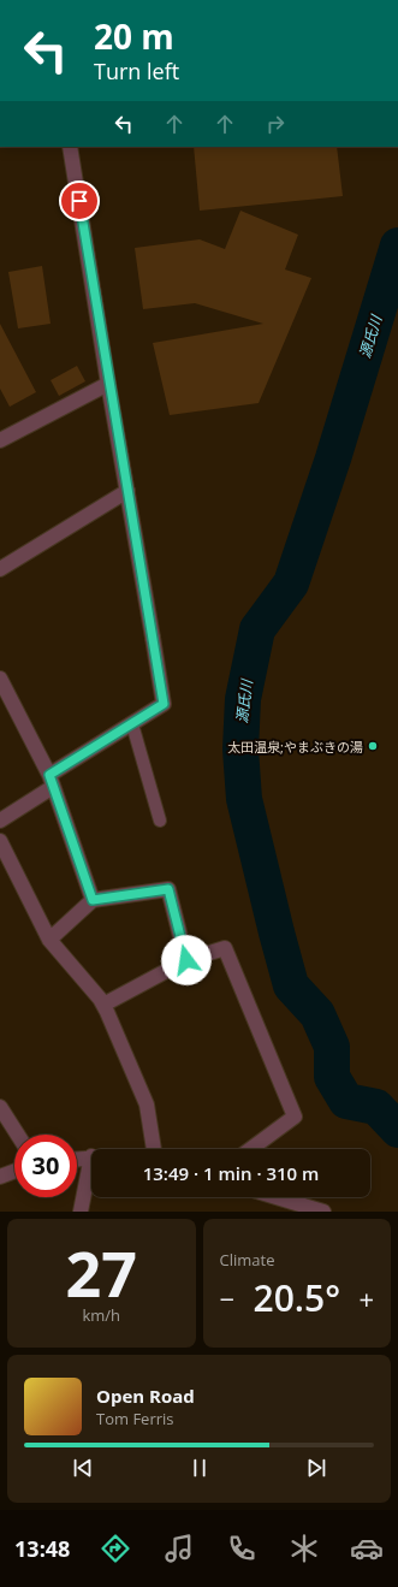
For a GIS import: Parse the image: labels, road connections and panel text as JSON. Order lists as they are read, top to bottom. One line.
{"water":["源氏川"],"places":["太田温泉;やまぶきの湯"],"page":{"turn":["20 m","Turn left"],"limit":"30","trip":"13:49 · 1 min · 310 m","tile":[["27","km/h"],"Climate"],"heat":["−","20.5°","+"],"song":["Open Road","Tom Ferris"],"tabs":"13:48"}}
